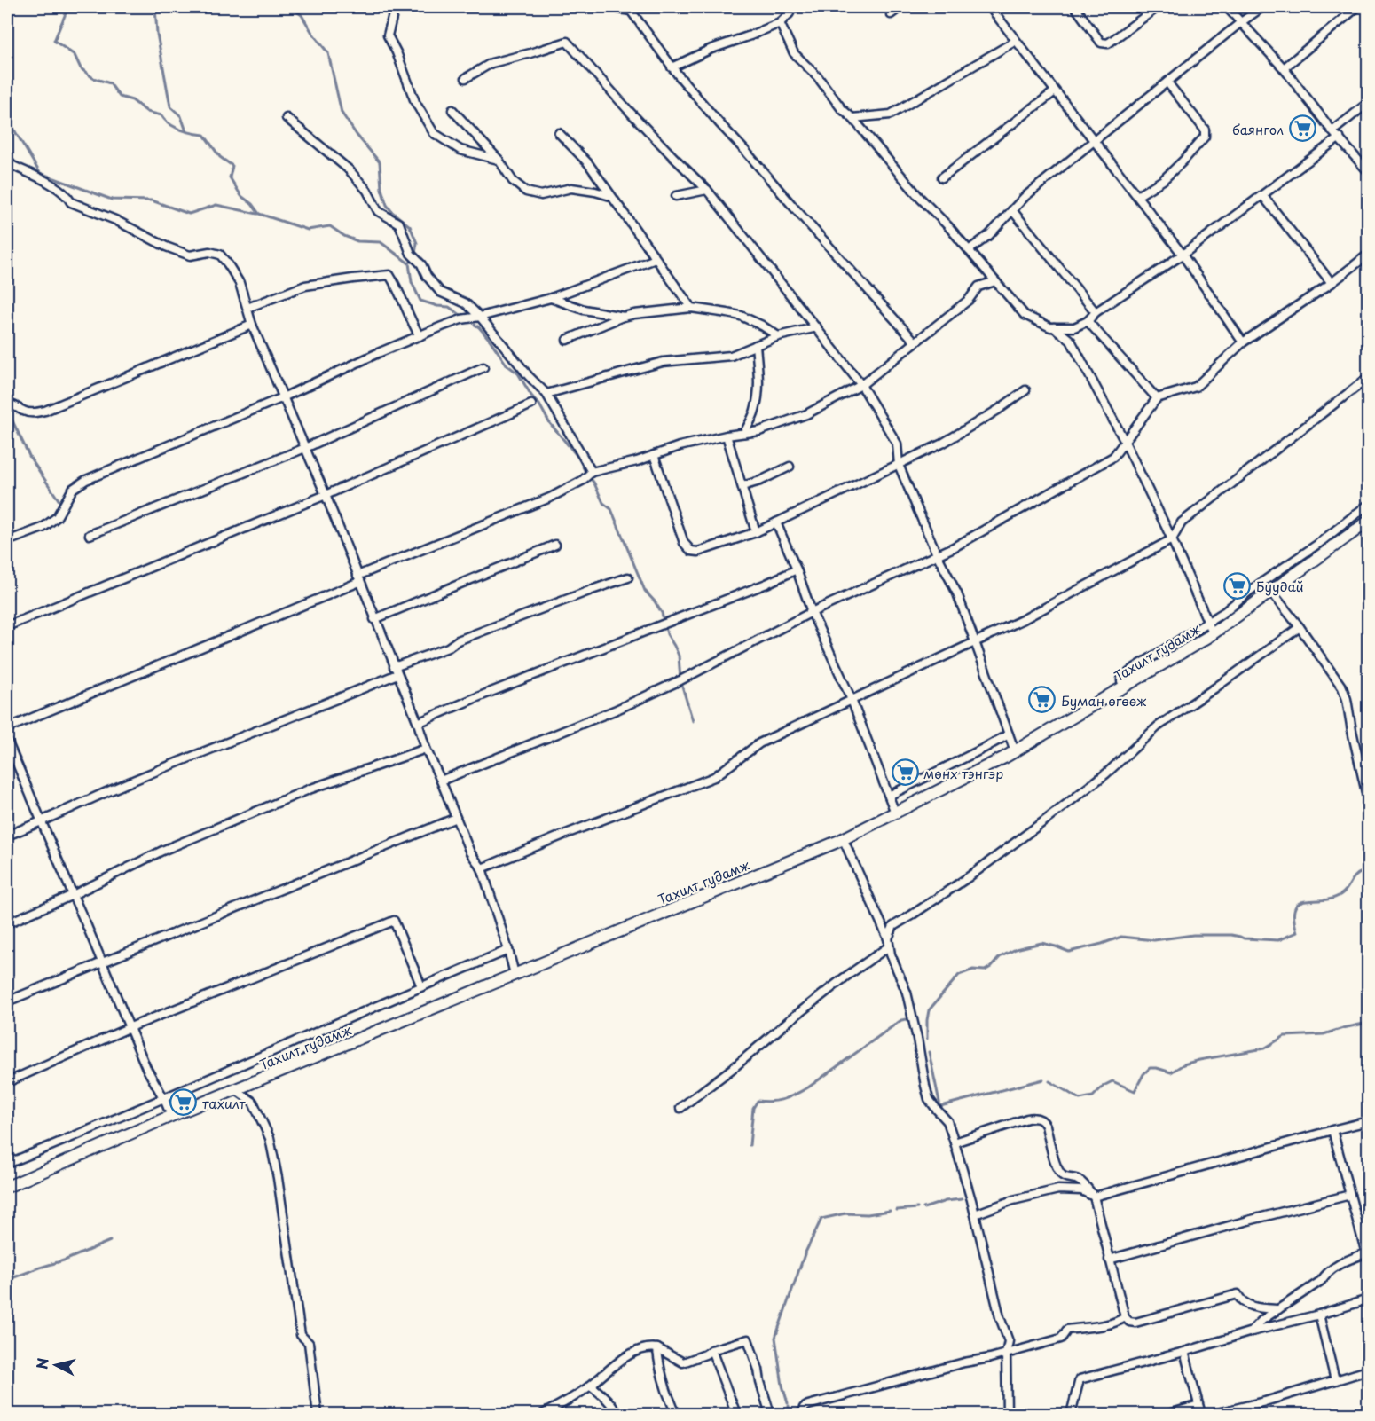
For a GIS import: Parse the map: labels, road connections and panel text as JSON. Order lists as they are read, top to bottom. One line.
{"streets":{"main road":["Тахилт гудамж"]},"places":{"supermarket":["баянгол","Буудай","Буман өгөөж","мөнх тэнгэр","тахилт"]},"north":"left"}
